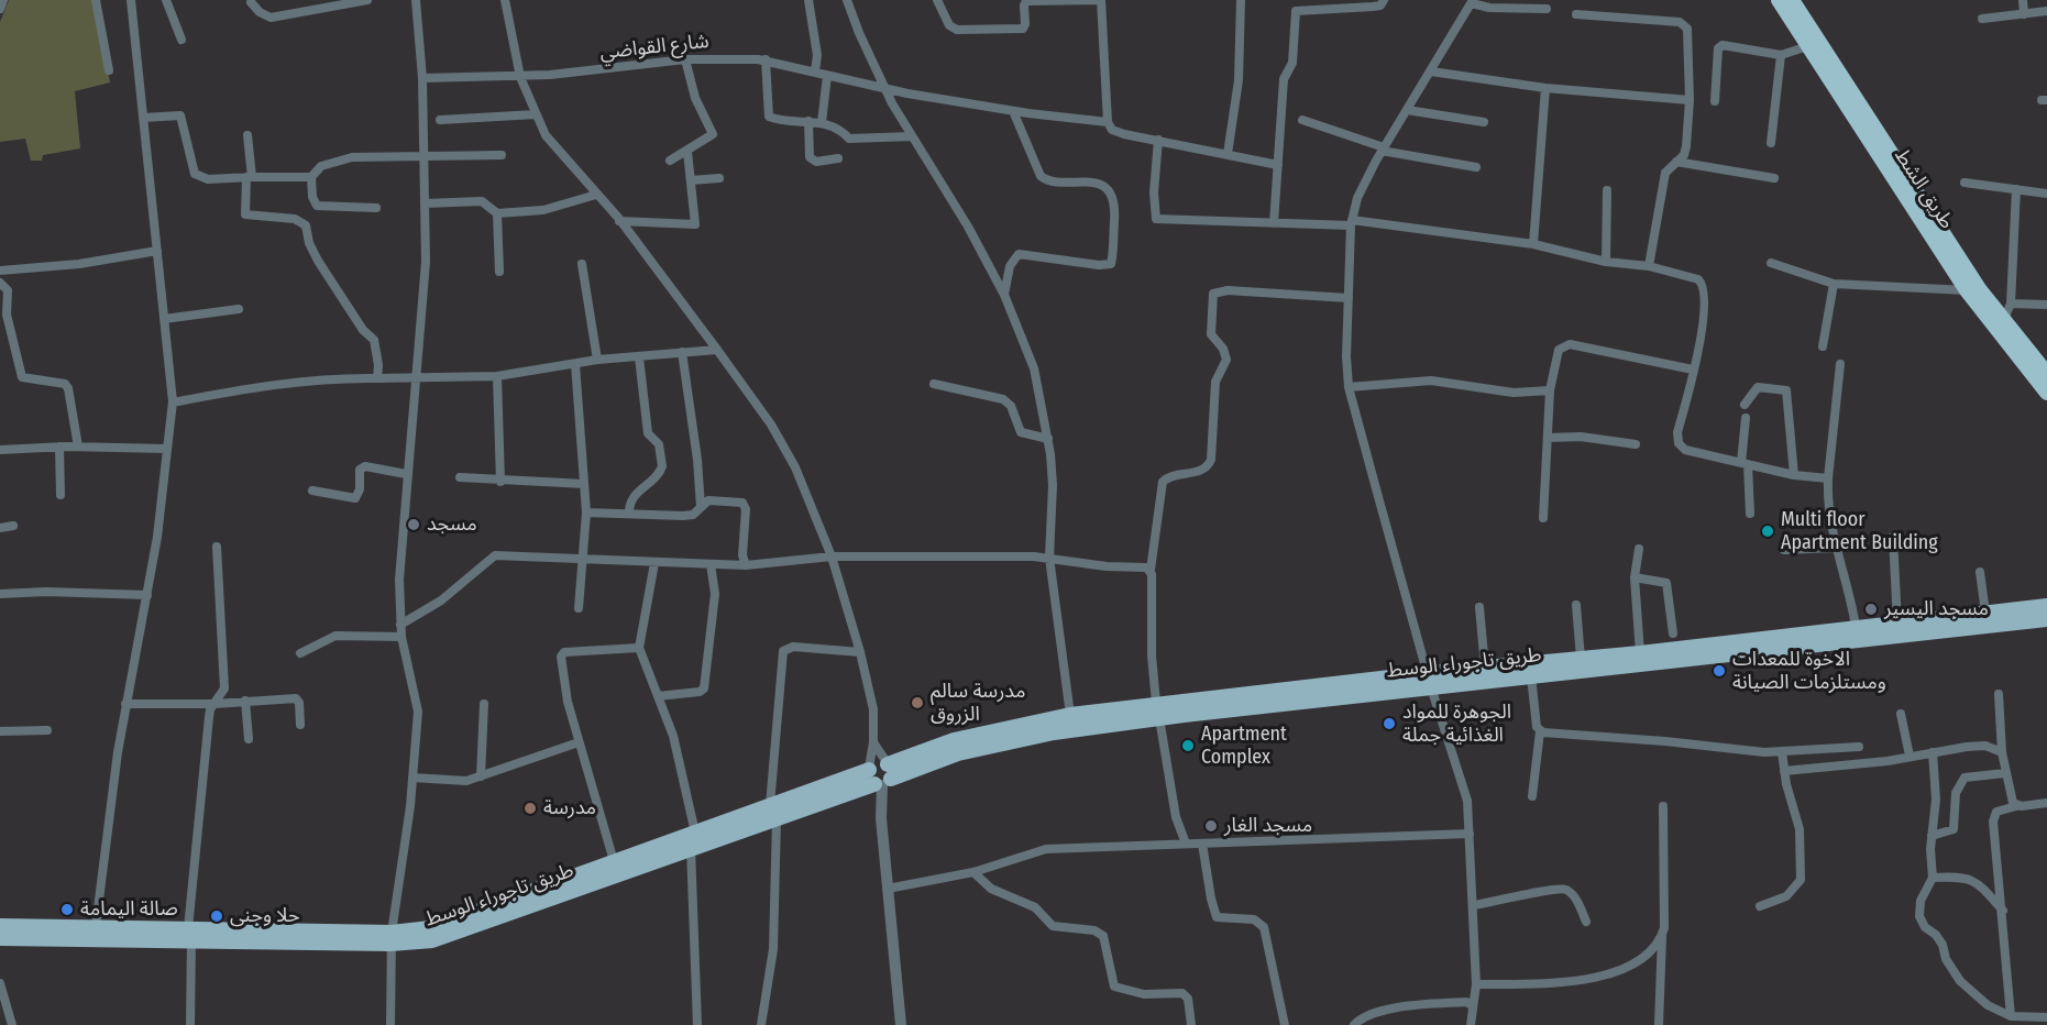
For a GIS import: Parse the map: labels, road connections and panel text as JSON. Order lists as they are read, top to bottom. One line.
{"streets":{"highway":["طريق الشط"],"main road":["طريق تاجوراء الوسط"],"street":["شارع القواضي"]},"places":["مسجد","Multi floor Apartment Building","مسجد اليسير","الاخوة للمعدات ومستلزمات الصيانة","مدرسة سالم الزروق","الجوهرة للمواد الغذائية جملة","Apartment Complex","مدرسة","مسجد الغار","صالة اليمامة","حلا وجنى"]}
